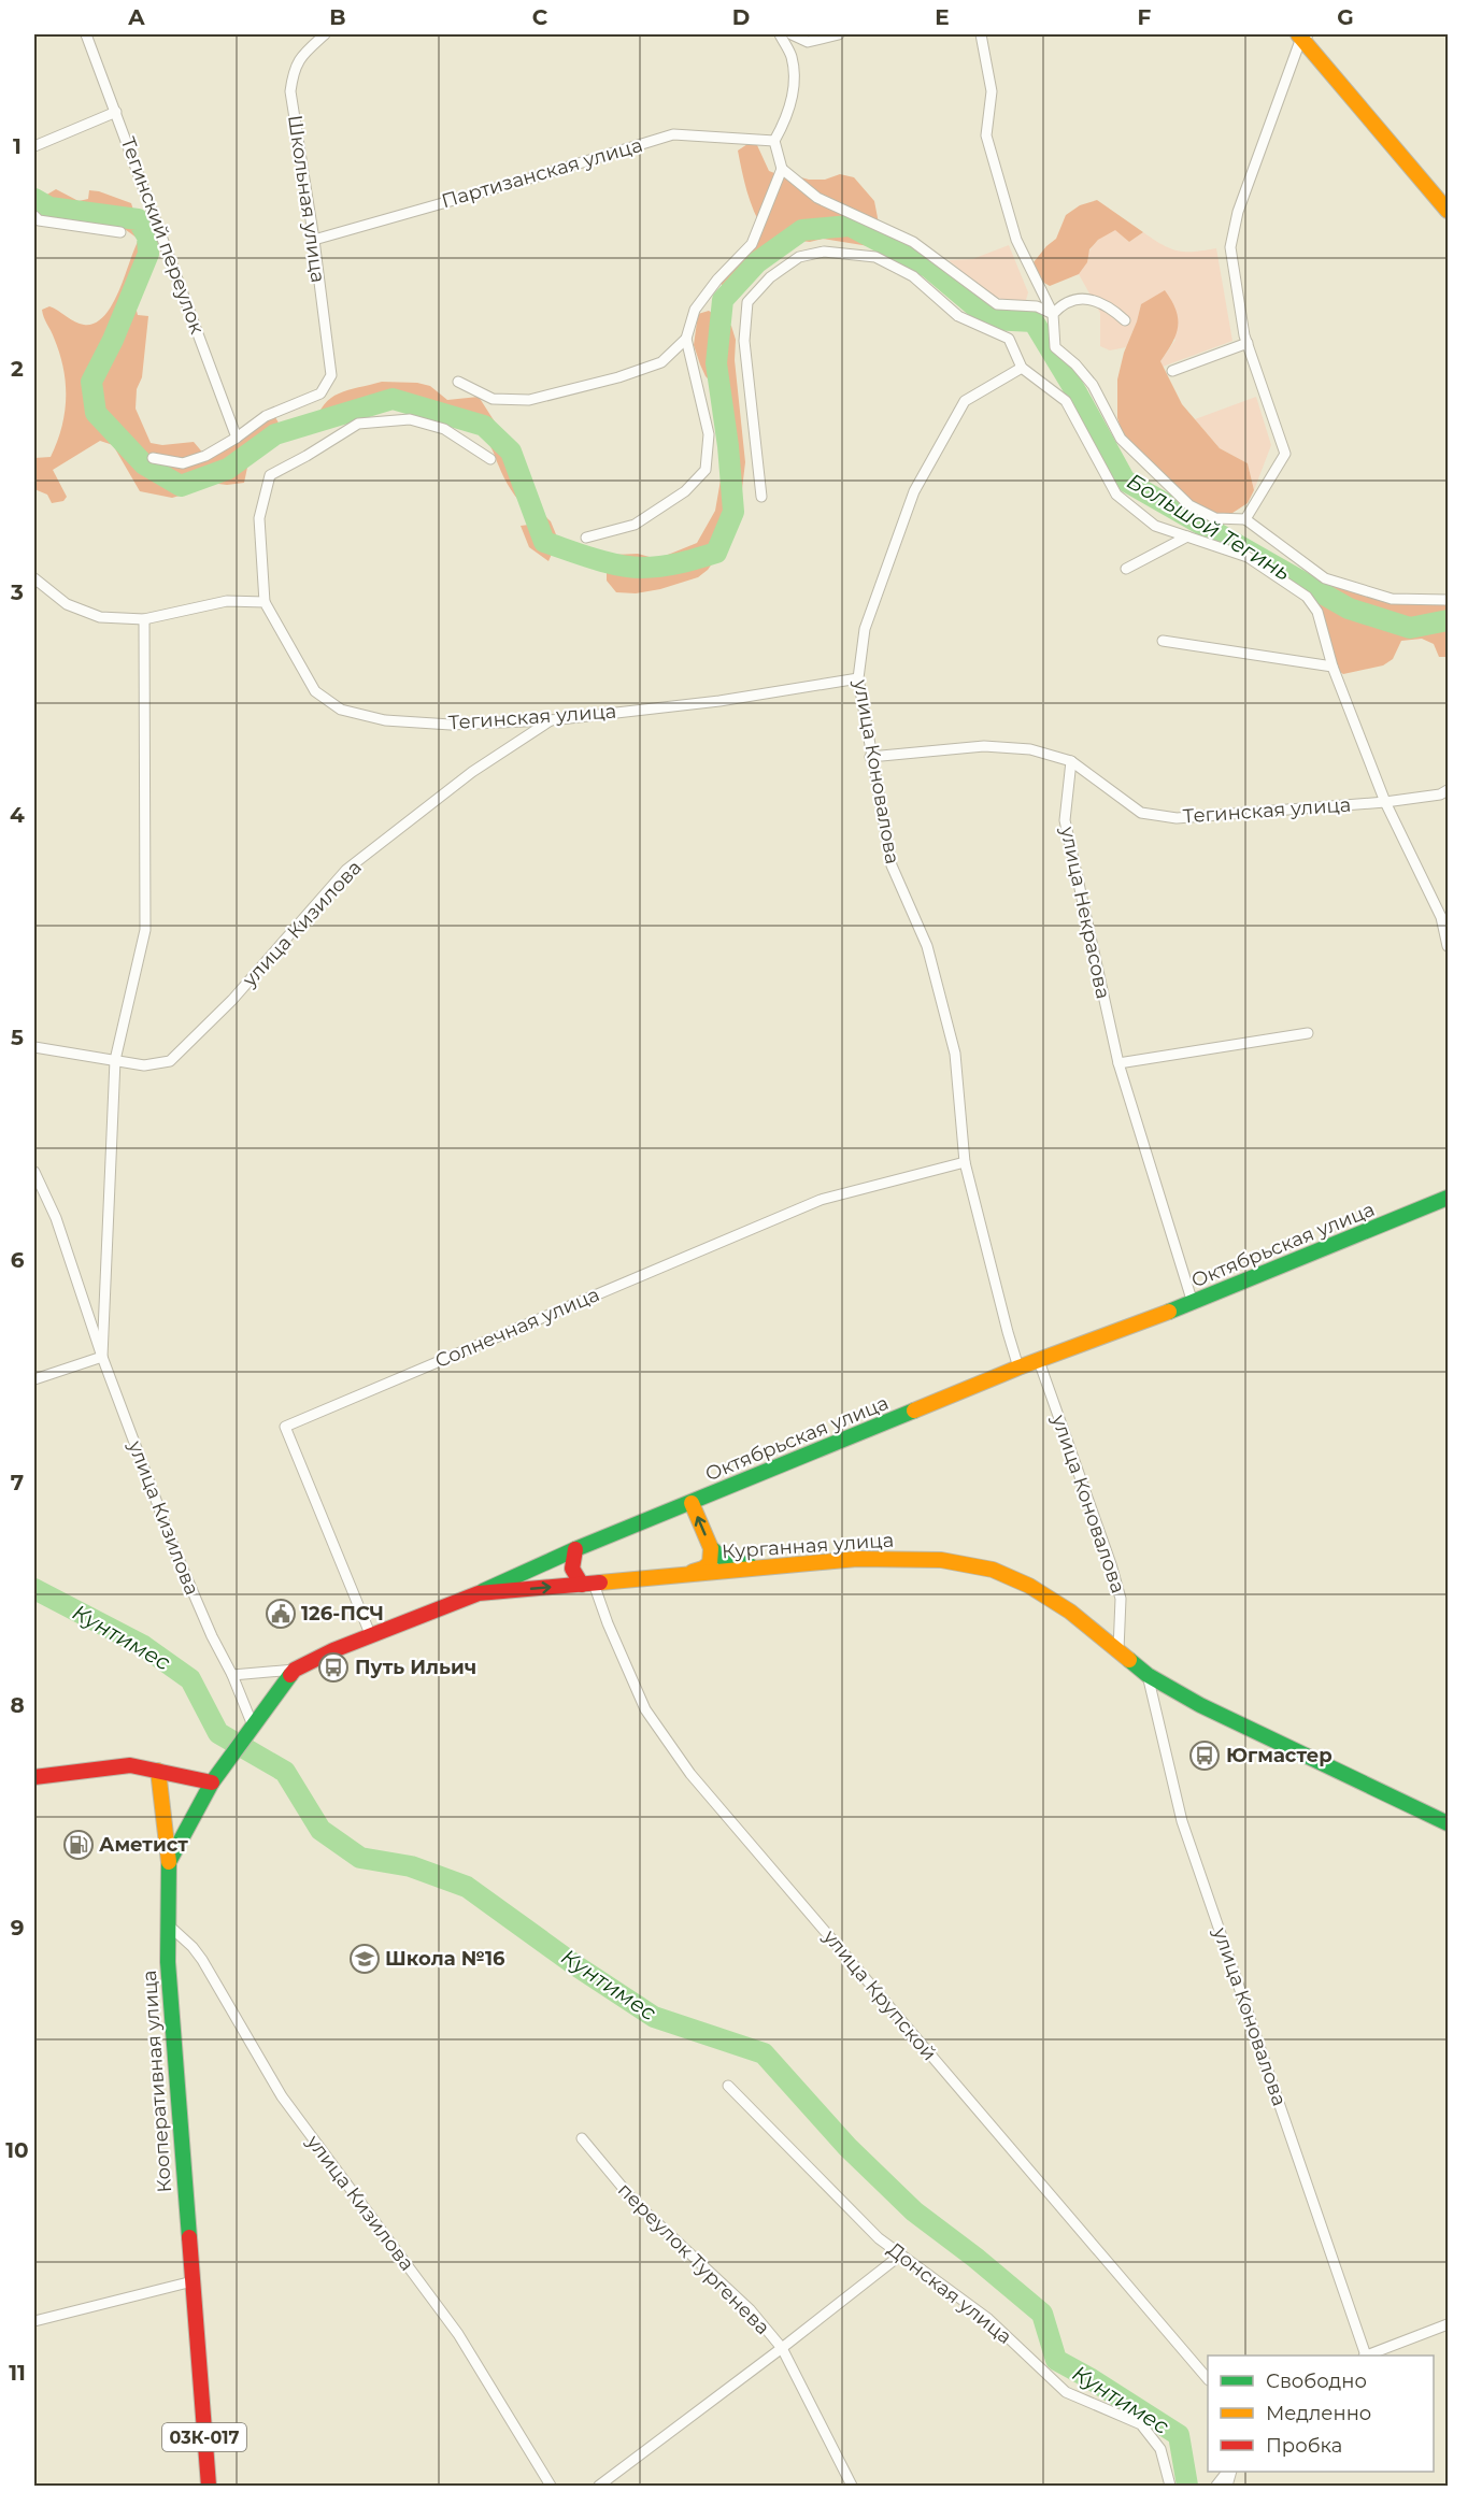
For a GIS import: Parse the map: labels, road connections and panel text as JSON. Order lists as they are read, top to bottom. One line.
{"streets":{"main road":["Октябрьская улица","Курганная улица","Кооперативная улица","03К-017"],"street":["Партизанская улица","Школьная улица","Тегинский переулок","Тегинская улица","улица Коновалова","улица Некрасова","улица Кизилова","Солнечная улица","улица Крупской","переулок Тургенева","Донская улица"]},"crossings":[["Партизанская улица","Школьная улица"],["Школьная улица","Тегинский переулок"],["Тегинская улица","улица Коновалова"],["Тегинская улица","улица Некрасова"],["Тегинская улица","улица Кизилова"],["улица Коновалова","Октябрьская улица"],["улица Коновалова","Солнечная улица"],["улица Коновалова","Курганная улица"],["улица Некрасова","Октябрьская улица"],["улица Кизилова","Октябрьская улица"],["улица Кизилова","Кооперативная улица"],["Октябрьская улица","Солнечная улица"],["Октябрьская улица","Курганная улица"],["Октябрьская улица","Кооперативная улица"],["Курганная улица","улица Крупской"],["переулок Тургенева","Донская улица"]],"water":["Большой Тегинь","Кунтимес"],"places":{"public building":["126-ПСЧ"],"bus stop":["Путь Ильич","Югмастер"],"fuel station":["Аметист"],"school or university":["Школа №16"]},"legend":["Свободно","Медленно","Пробка"],"grid":{"columns":["A","B","C","D","E","F","G"],"rows":["1","2","3","4","5","6","7","8","9","10","11"]}}
